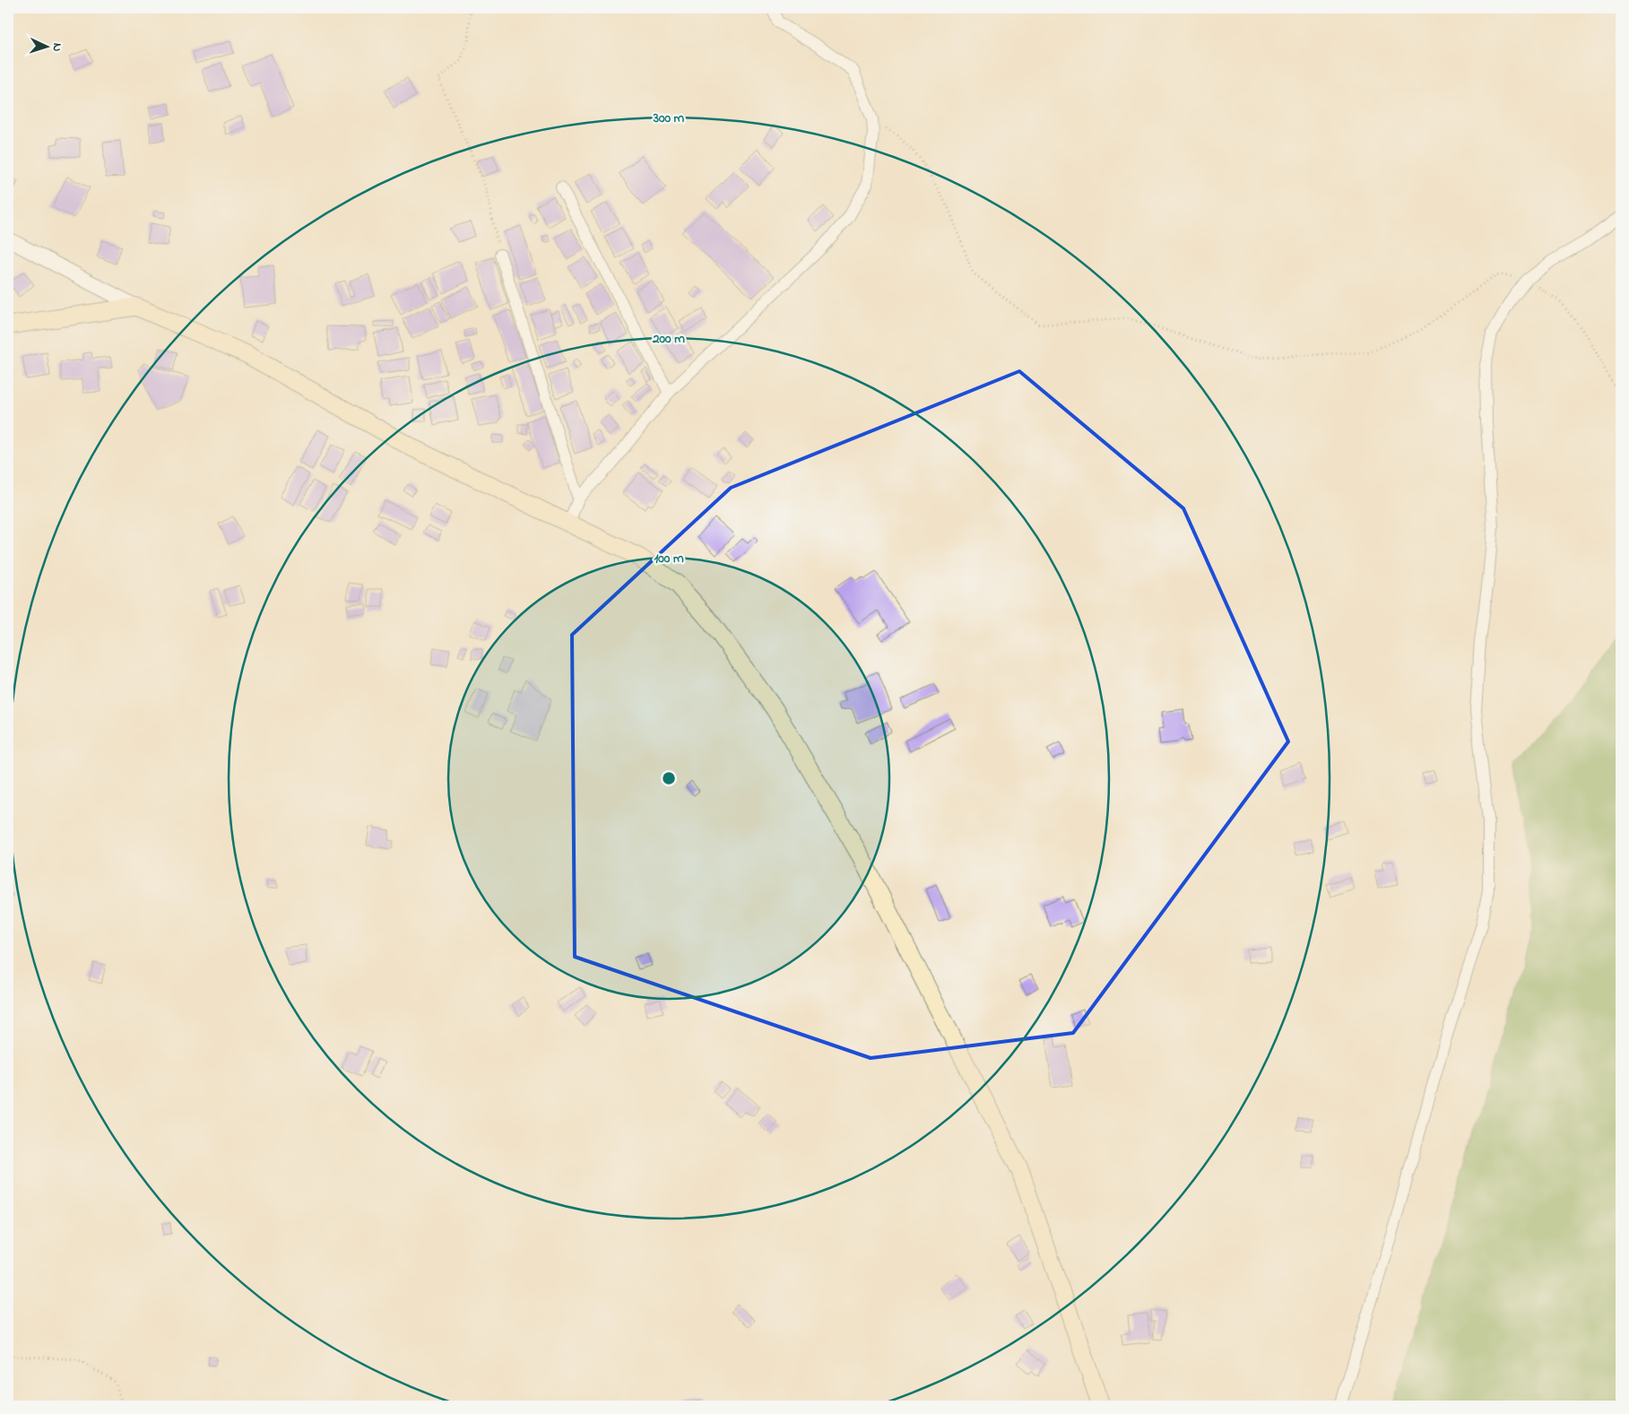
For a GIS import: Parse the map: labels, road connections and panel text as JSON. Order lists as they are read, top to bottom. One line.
{"north":"right","rings":["300 m","200 m","100 m"]}
